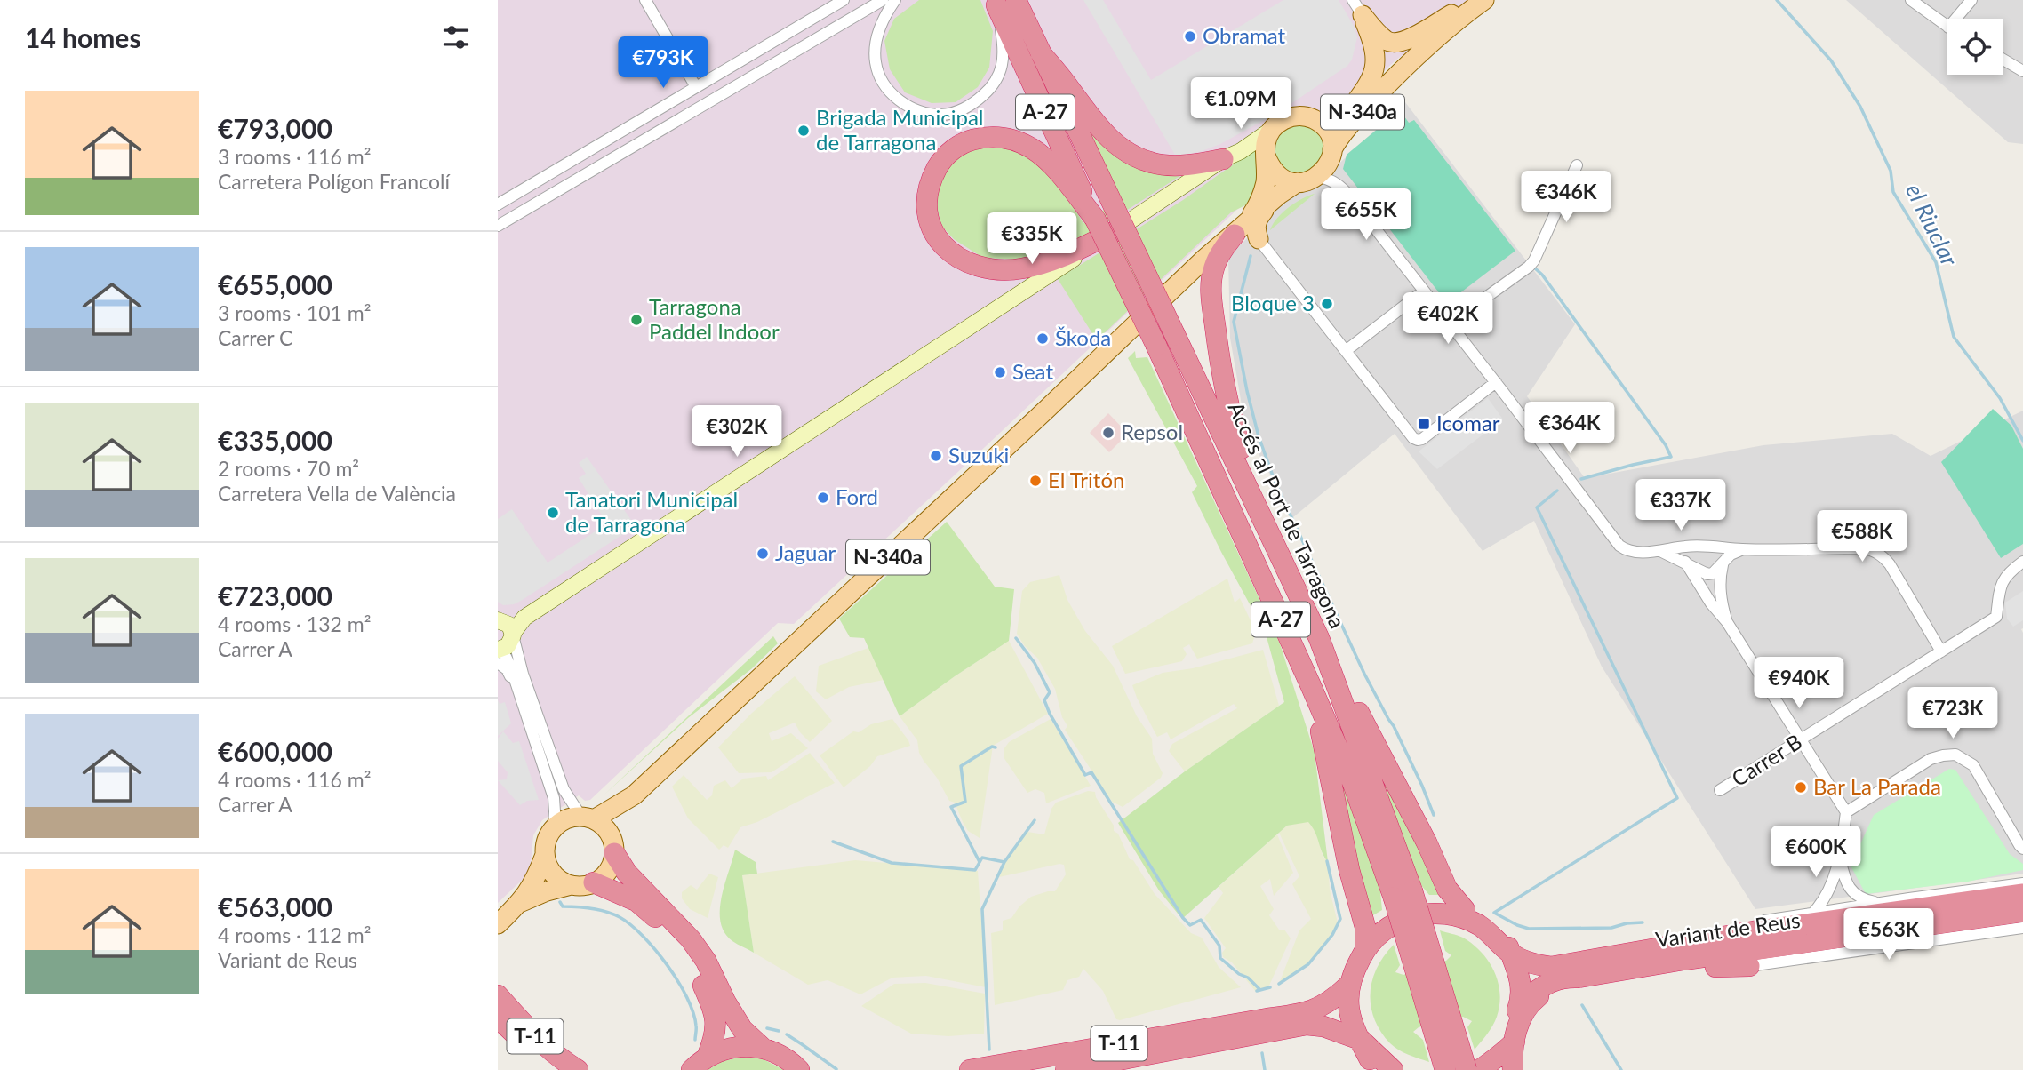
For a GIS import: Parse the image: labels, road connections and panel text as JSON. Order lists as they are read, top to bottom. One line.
{"streets":{"highway":["A-27","Accés al Port de Tarragona","Variant de Reus","T-11"],"main road":["N-340a"],"street":["Carrer B"]},"crossings":[["A-27","Accés al Port de Tarragona"],["Variant de Reus","T-11"]],"water":["el Riuclar"],"places":{"other":["Obramat","Brigada Municipal de Tarragona","Bloque 3","Tarragona Paddel Indoor","Škoda","Seat","Repsol","Suzuki","El Tritón","Ford","Tanatori Municipal de Tarragona","Jaguar","Bar La Parada"],"transit":["Icomar"]},"page":{"heading":"14 homes","price":["€793K","€1.09M","€346K","€655K","€335K","€402K","€364K","€302K","€337K","€588K","€940K","€723K","€600K","€563K"],"list":[{"name":"€793,000","note":"3 rooms · 116 m² · Carretera Polígon Francolí"},{"name":"€655,000","note":"3 rooms · 101 m² · Carrer C"},{"name":"€335,000","note":"2 rooms · 70 m² · Carretera Vella de València"},{"name":"€723,000","note":"4 rooms · 132 m² · Carrer A"},{"name":"€600,000","note":"4 rooms · 116 m² · Carrer A"},{"name":"€563,000","note":"4 rooms · 112 m² · Variant de Reus"}]}}
